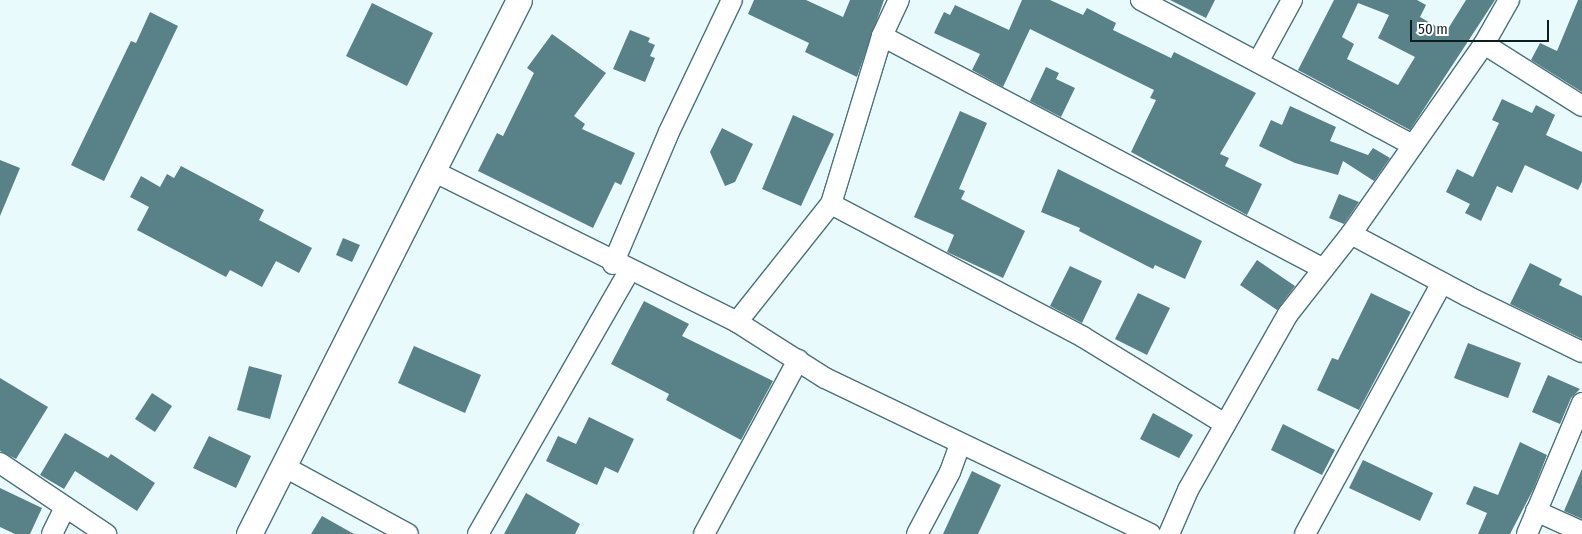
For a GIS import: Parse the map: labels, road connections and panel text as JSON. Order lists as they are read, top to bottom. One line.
{"scale_bar":"50 m"}
